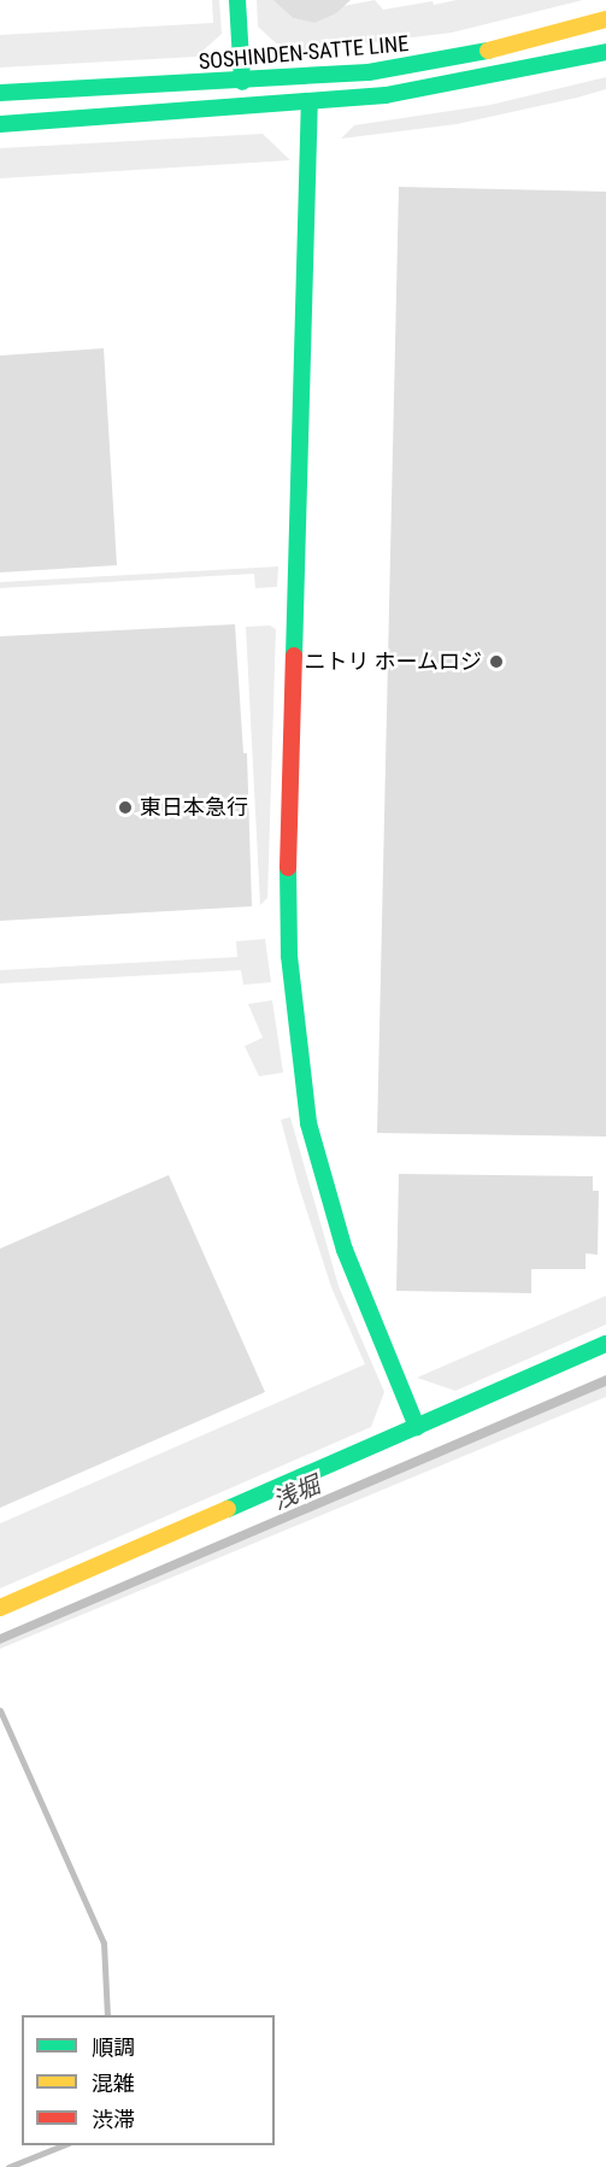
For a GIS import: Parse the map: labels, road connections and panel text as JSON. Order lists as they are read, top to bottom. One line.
{"streets":{"street":["SOSHINDEN-SATTE LINE"]},"water":["浅堀"],"places":["ニトリ ホームロジ","東日本急行"],"legend":["順調","混雑","渋滞"]}
